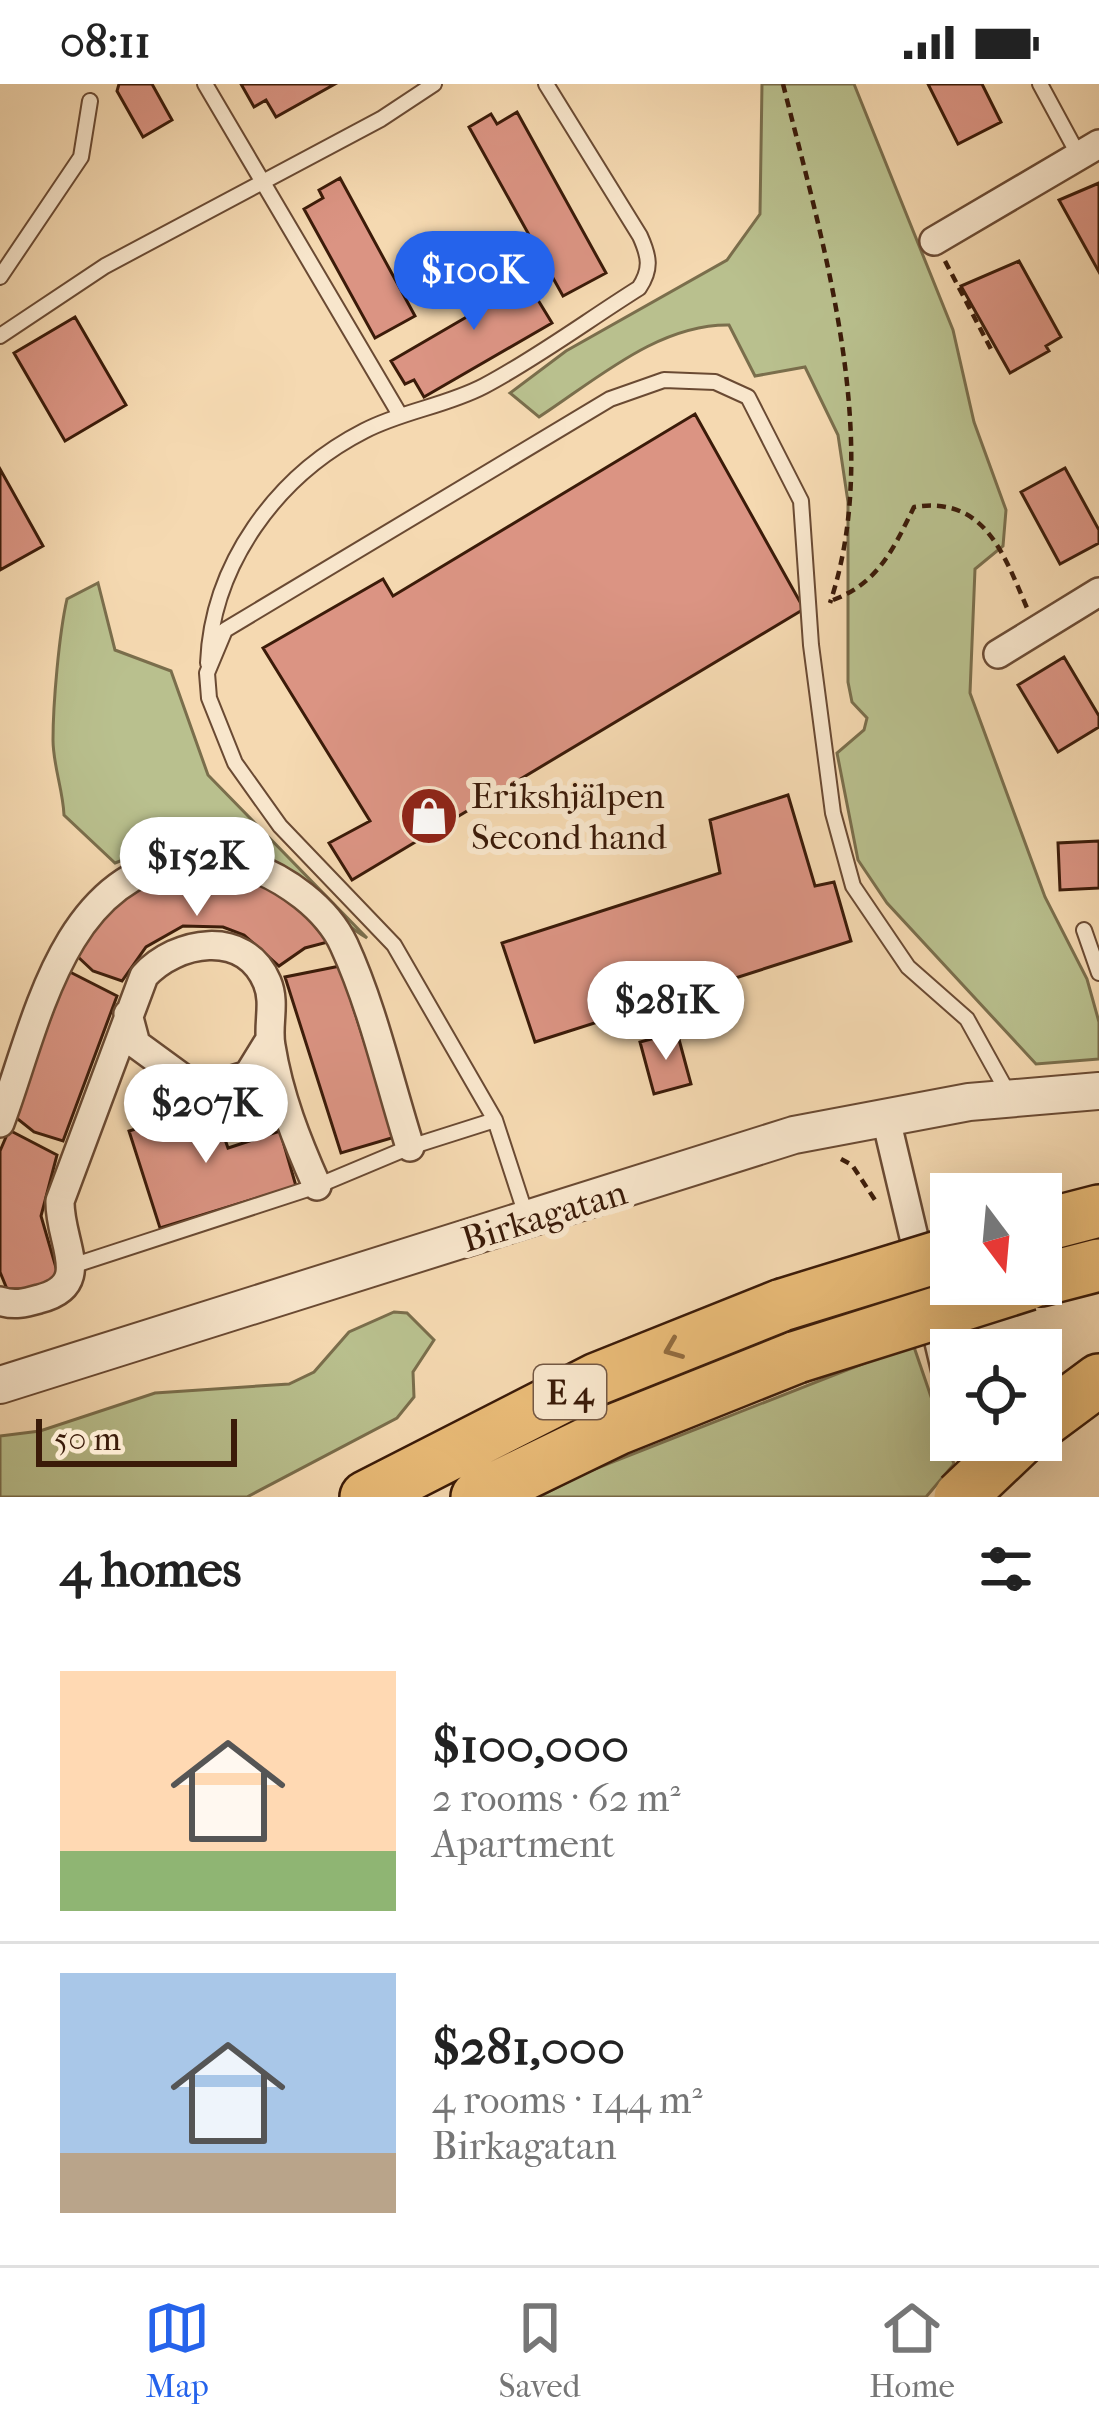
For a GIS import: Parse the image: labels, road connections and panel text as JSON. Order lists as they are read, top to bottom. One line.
{"streets":{"highway":["E 4"],"street":["Birkagatan"]},"places":{"shop":["Erikshjälpen Second hand"]},"scale_bar":"50 m","north":"bottom","page":{"status":"08:11","price":["$100K","$152K","$281K","$207K"],"scale":"50 m","heading":"4 homes","list":[{"name":"$100,000","note":"2 rooms · 62 m² · Apartment"},{"name":"$281,000","note":"4 rooms · 144 m² · Birkagatan"}],"tabs":["Map","Saved","Home"]}}
